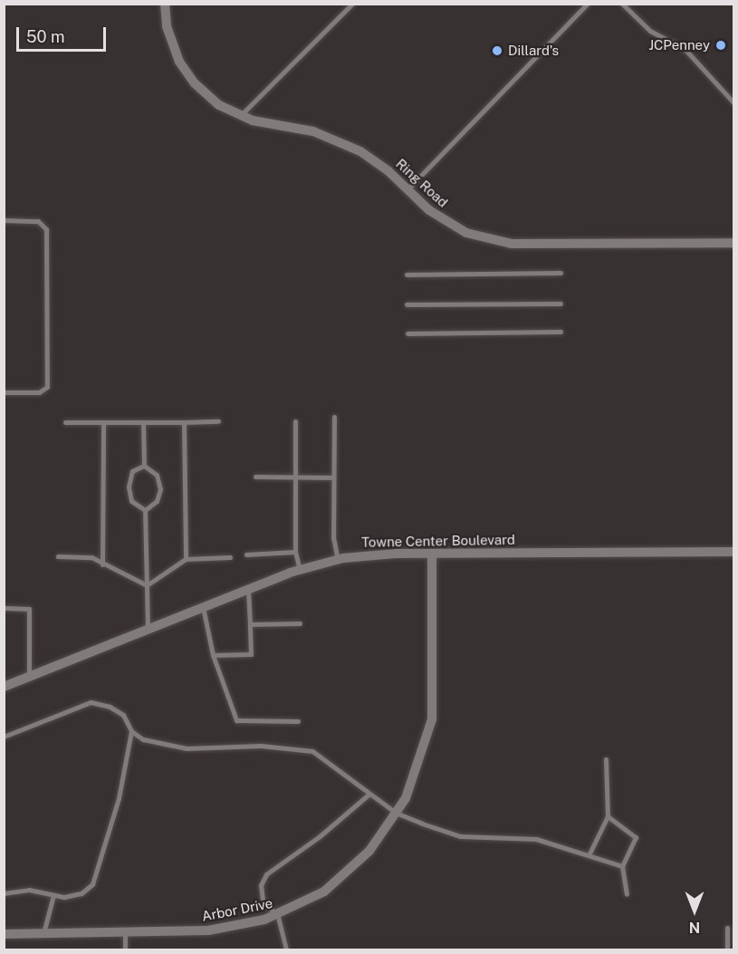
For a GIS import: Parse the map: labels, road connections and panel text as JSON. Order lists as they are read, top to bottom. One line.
{"streets":{"street":["Ring Road","Towne Center Boulevard","Arbor Drive"]},"crossings":[["Towne Center Boulevard","Arbor Drive"]],"places":["JCPenney","Dillard's"],"scale_bar":"50 m","north":"bottom"}
